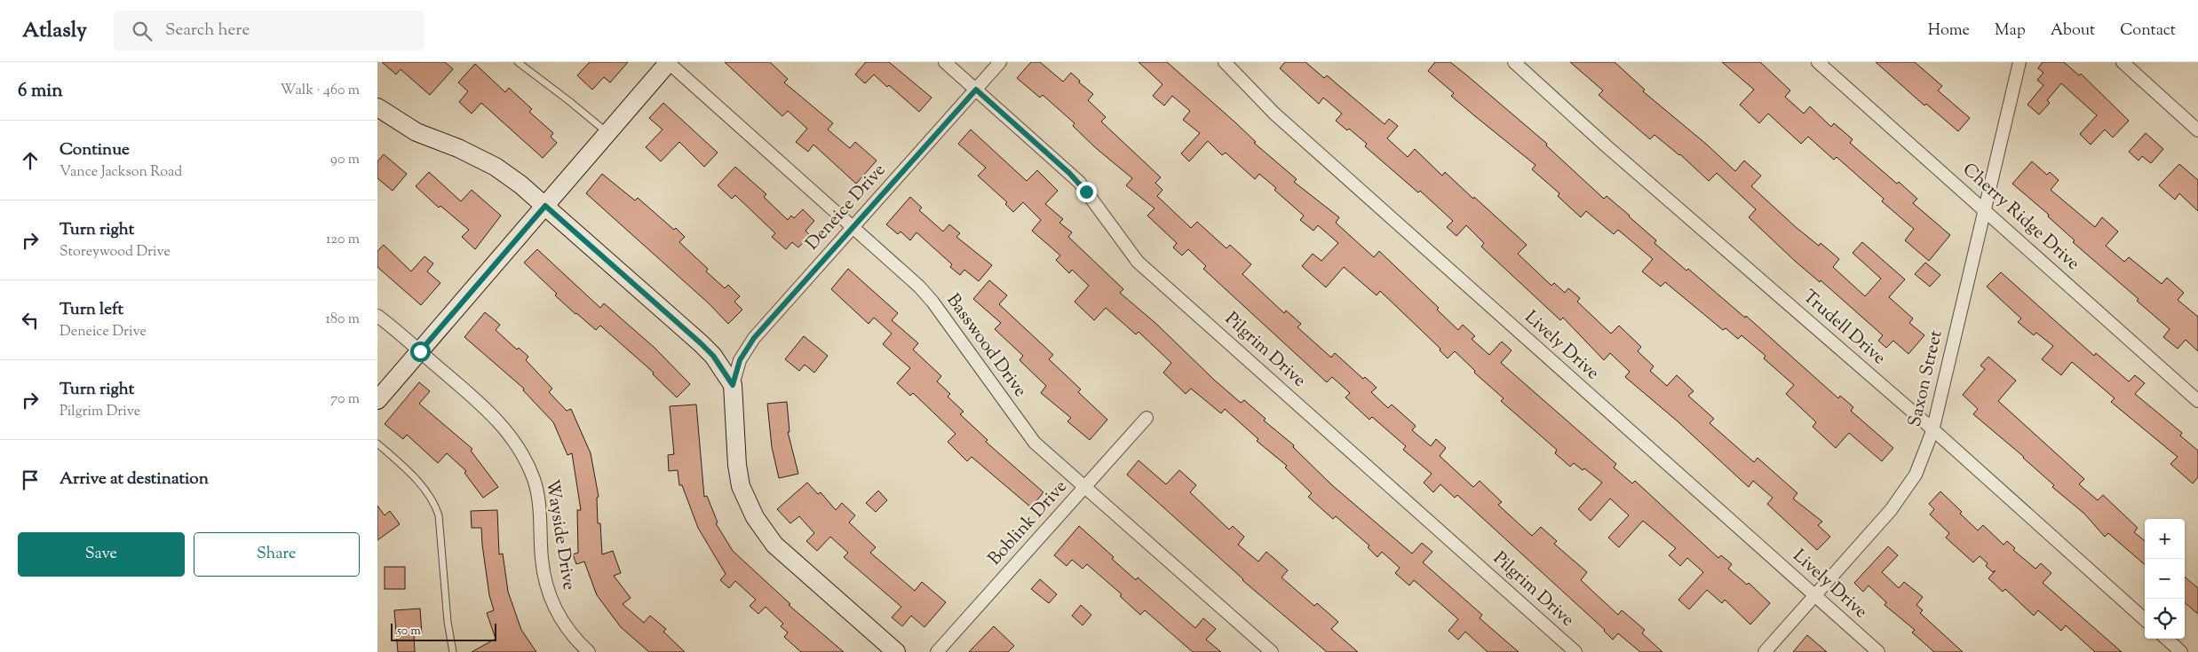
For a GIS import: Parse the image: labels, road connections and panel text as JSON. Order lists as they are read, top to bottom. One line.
{"streets":{"street":["Deneice Drive","Cherry Ridge Drive","Trudell Drive","Basswood Drive","Lively Drive","Pilgrim Drive","Saxon Street","Boblink Drive","Wayside Drive"]},"crossings":[["Deneice Drive","Basswood Drive"],["Deneice Drive","Pilgrim Drive"],["Cherry Ridge Drive","Saxon Street"],["Trudell Drive","Saxon Street"],["Basswood Drive","Boblink Drive"],["Lively Drive","Saxon Street"]],"scale_bar":"50 m","page":{"header":"Atlasly","search":"Search here","nav":["Home","Map","About","Contact"],"heading":["6 min","Walk · 460 m"],"list":[["Continue","Vance Jackson Road","90 m"],["Turn right","Storeywood Drive","120 m"],["Turn left","Deneice Drive","180 m"],["Turn right","Pilgrim Drive","70 m"],"Arrive at destination"],"buttons":["Save","Share"],"map_buttons":["+","−"],"scale":"50 m"}}
